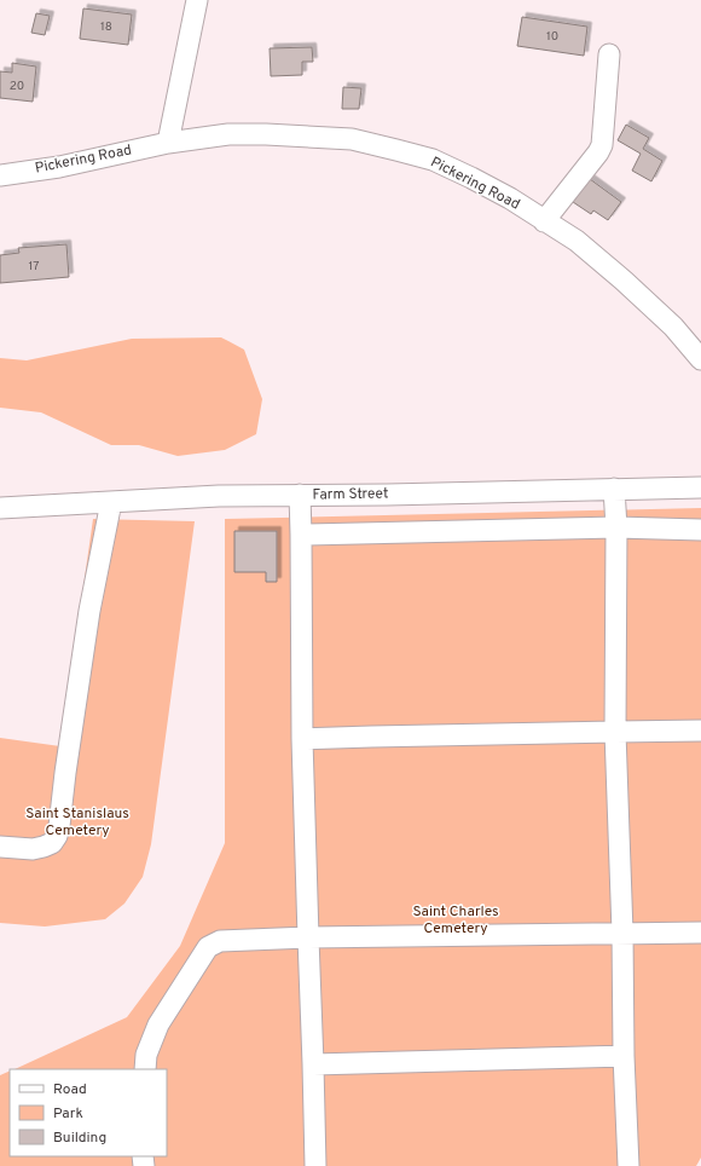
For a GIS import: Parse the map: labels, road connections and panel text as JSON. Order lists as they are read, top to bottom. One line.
{"streets":{"street":["Pickering Road","Farm Street"]},"parks":["Saint Stanislaus Cemetery","Saint Charles Cemetery"],"house_numbers":["18","10","20","17"],"legend":["Road","Park","Building"]}
